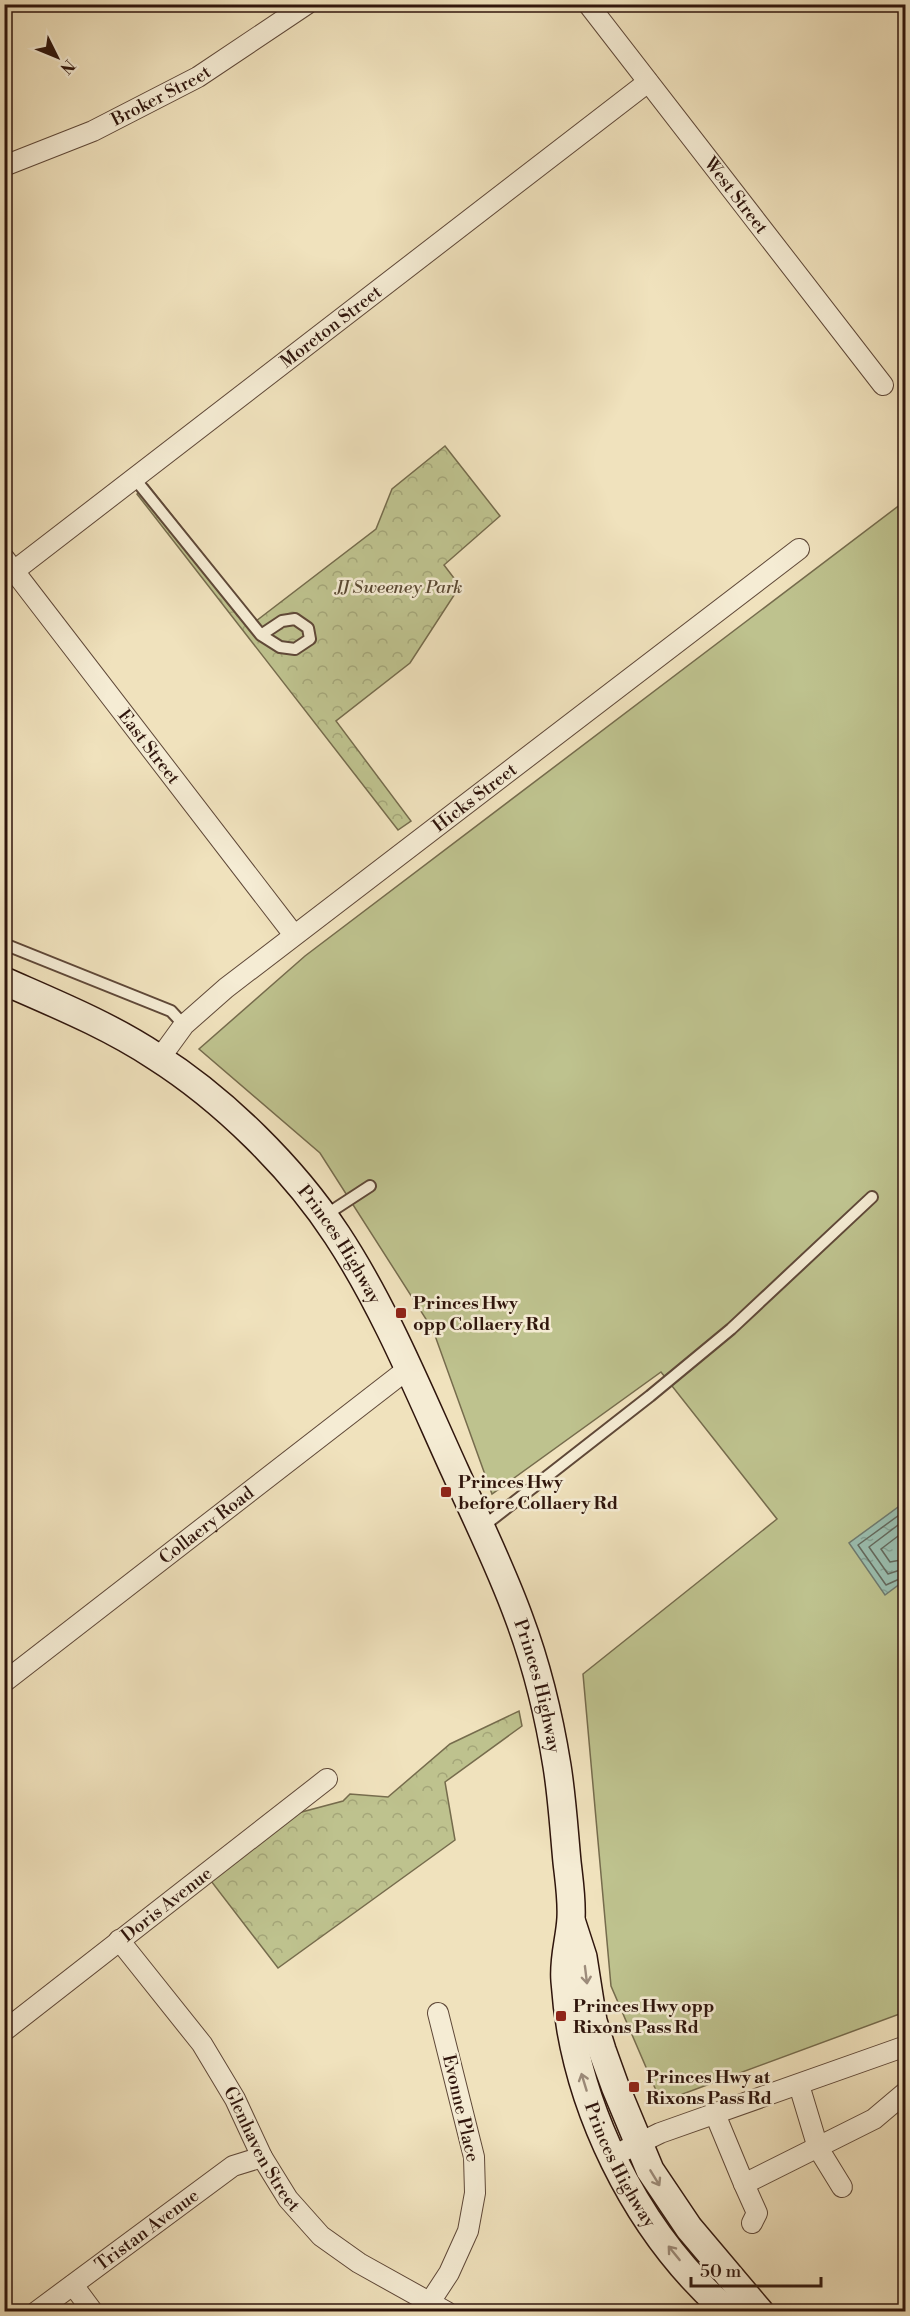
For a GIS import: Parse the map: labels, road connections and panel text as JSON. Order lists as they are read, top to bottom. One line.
{"streets":{"main road":["Princes Highway"],"street":["Broker Street","West Street","Moreton Street","East Street","Hicks Street","Collaery Road","Doris Avenue","Evonne Place","Glenhaven Street","Tristan Avenue"]},"crossings":[["West Street","Moreton Street"],["Moreton Street","East Street"],["East Street","Hicks Street"],["Hicks Street","Princes Highway"],["Princes Highway","Collaery Road"],["Doris Avenue","Glenhaven Street"],["Evonne Place","Glenhaven Street"],["Glenhaven Street","Tristan Avenue"]],"parks":["JJ Sweeney Park"],"places":{"transit":["Princes Hwy opp Collaery Rd","Princes Hwy before Collaery Rd","Princes Hwy opp Rixons Pass Rd","Princes Hwy at Rixons Pass Rd"]},"scale_bar":"50 m","north":"bottom right"}
